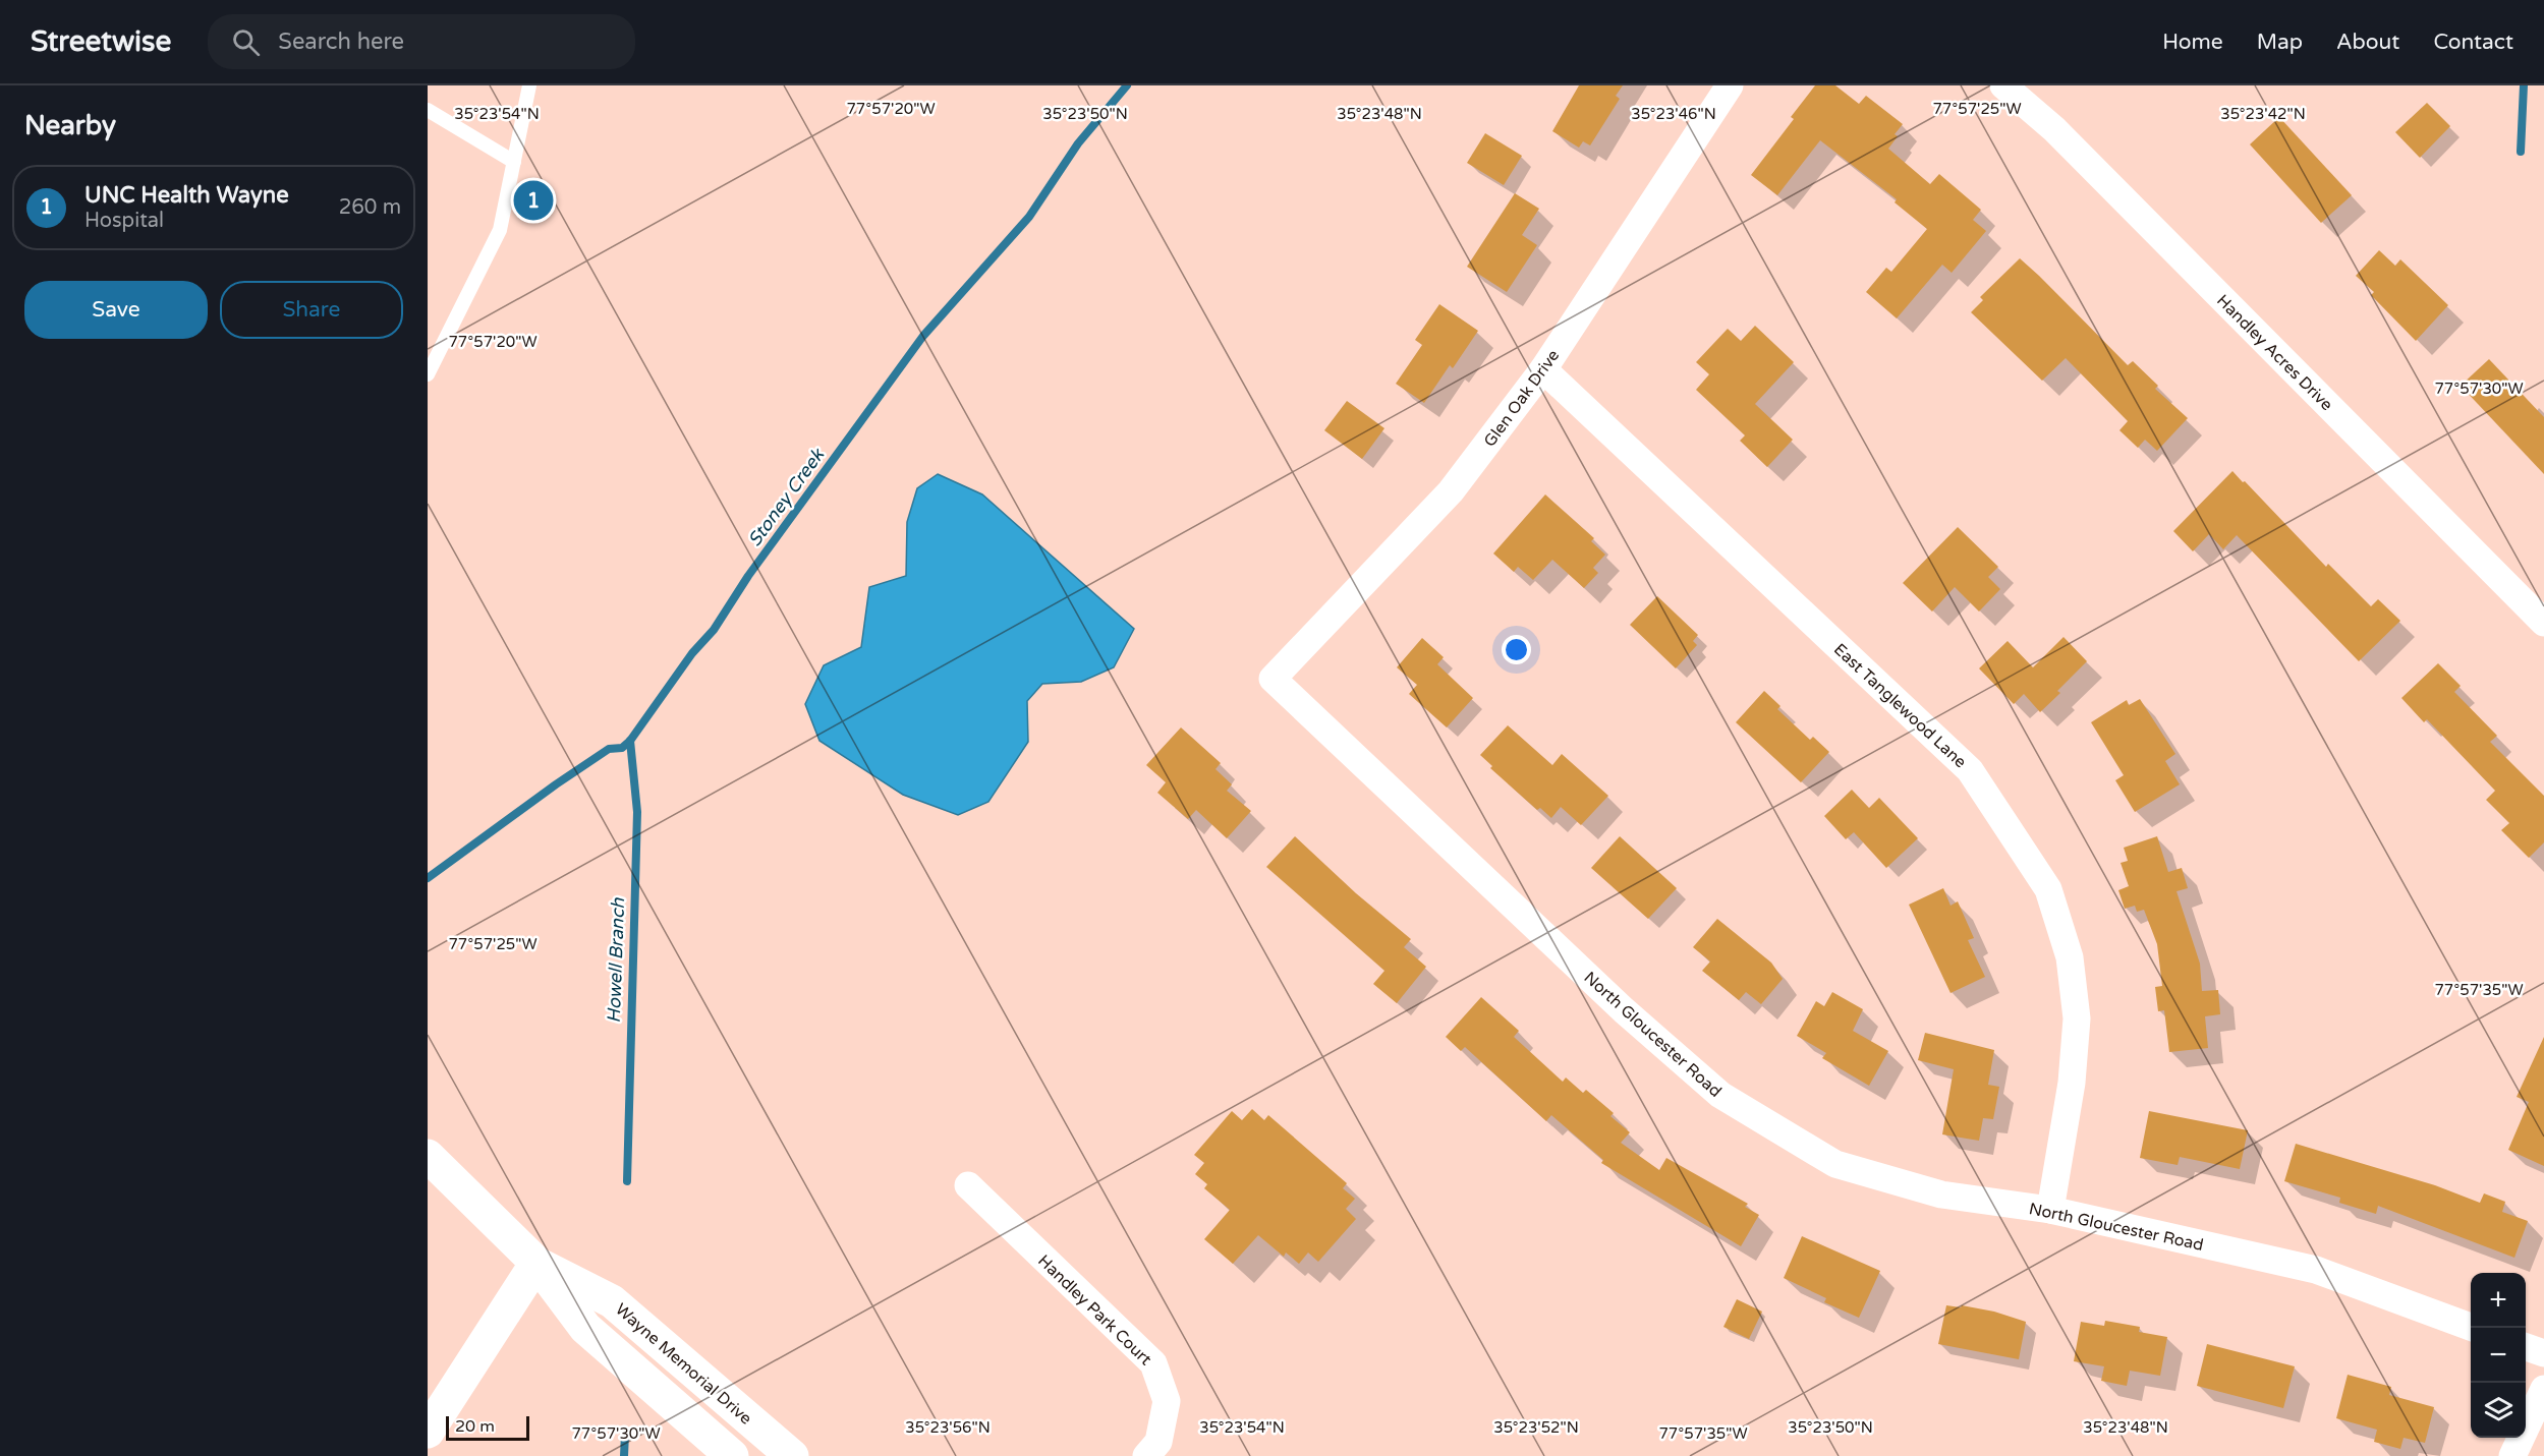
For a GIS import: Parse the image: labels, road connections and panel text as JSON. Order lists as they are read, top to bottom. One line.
{"streets":{"main road":["Wayne Memorial Drive"],"street":["Handley Acres Drive","Glen Oak Drive","East Tanglewood Lane","North Gloucester Road","Handley Park Court"]},"crossings":[["Glen Oak Drive","East Tanglewood Lane"],["Glen Oak Drive","North Gloucester Road"],["East Tanglewood Lane","North Gloucester Road"]],"water":["Stoney Creek","Howell Branch"],"scale_bar":"20 m","page":{"header":"Streetwise","search":"Search here","nav":["Home","Map","About","Contact"],"heading":"Nearby","list":[{"mark":"1","name":"UNC Health Wayne","note":"Hospital","value":"260 m"}],"pins":"1","buttons":["Save","Share"],"map_buttons":["+","−"],"scale":"20 m"},"coordinates":["77°57'20\"W","77°57'25\"W","35°23'54\"N","35°23'50\"N","35°23'48\"N","35°23'46\"N","35°23'42\"N","77°57'30\"W","77°57'35\"W","35°23'56\"N","35°23'52\"N"]}
